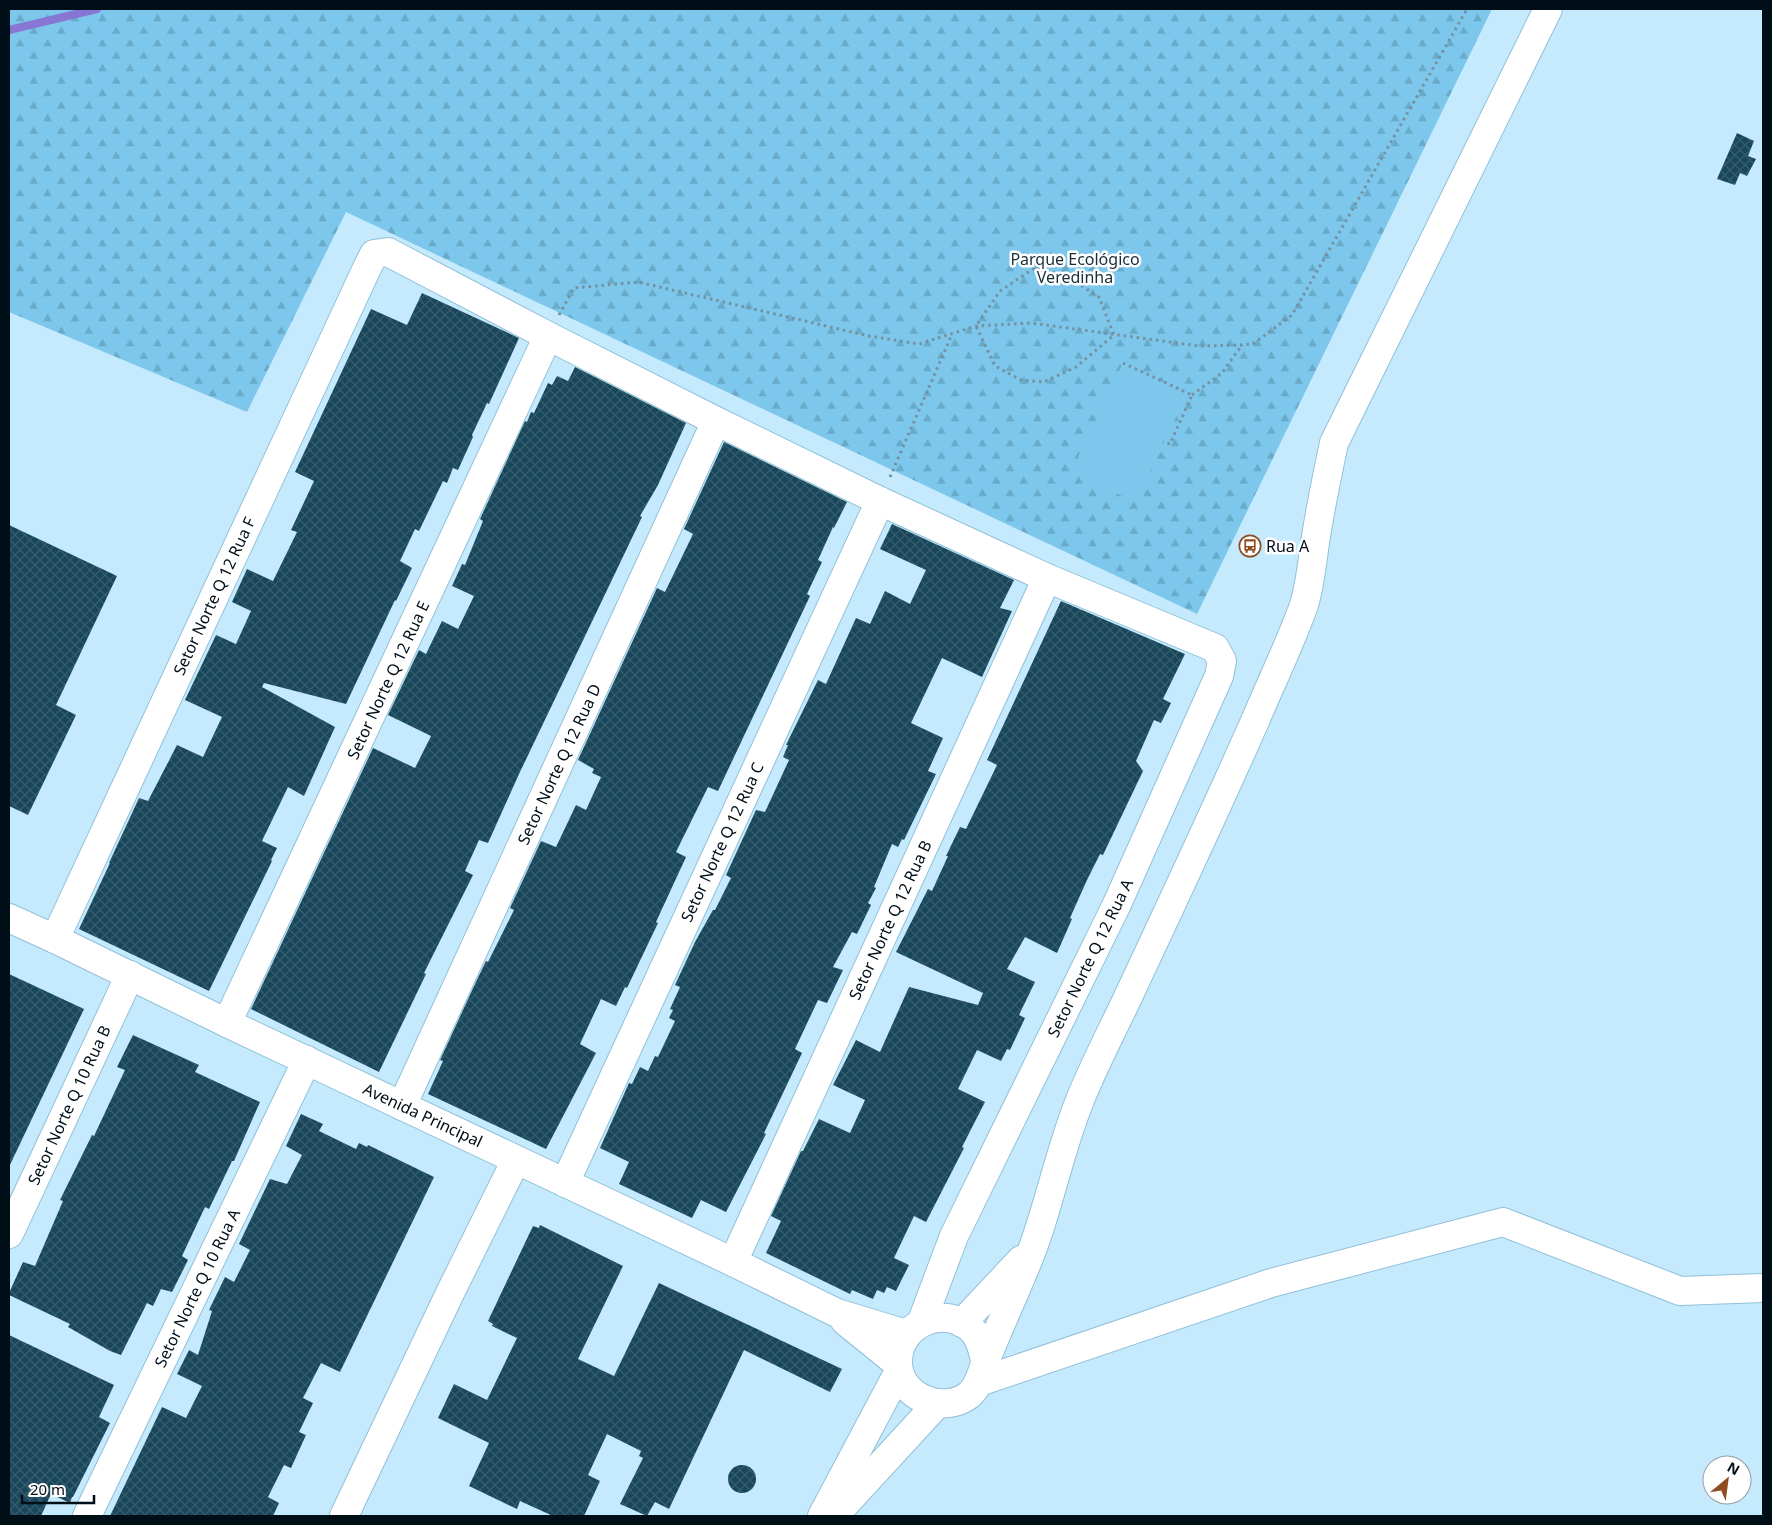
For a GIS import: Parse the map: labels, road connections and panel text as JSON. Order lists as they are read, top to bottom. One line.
{"streets":{"street":["Setor Norte Q 12 Rua F","Setor Norte Q 12 Rua E","Setor Norte Q 12 Rua D","Setor Norte Q 12 Rua C","Setor Norte Q 12 Rua B","Setor Norte Q 12 Rua A","Setor Norte Q 10 Rua B","Avenida Principal","Setor Norte Q 10 Rua A"]},"crossings":[["Setor Norte Q 12 Rua F","Setor Norte Q 12 Rua E"],["Setor Norte Q 12 Rua F","Avenida Principal"],["Setor Norte Q 12 Rua E","Avenida Principal"],["Setor Norte Q 12 Rua D","Avenida Principal"],["Setor Norte Q 12 Rua C","Avenida Principal"],["Setor Norte Q 12 Rua B","Setor Norte Q 12 Rua A"],["Setor Norte Q 12 Rua B","Avenida Principal"],["Setor Norte Q 12 Rua A","Avenida Principal"],["Setor Norte Q 10 Rua B","Avenida Principal"],["Avenida Principal","Setor Norte Q 10 Rua A"]],"parks":["Parque Ecológico Veredinha"],"places":{"bus stop":["Rua A"]},"scale_bar":"20 m","north":"top right"}
